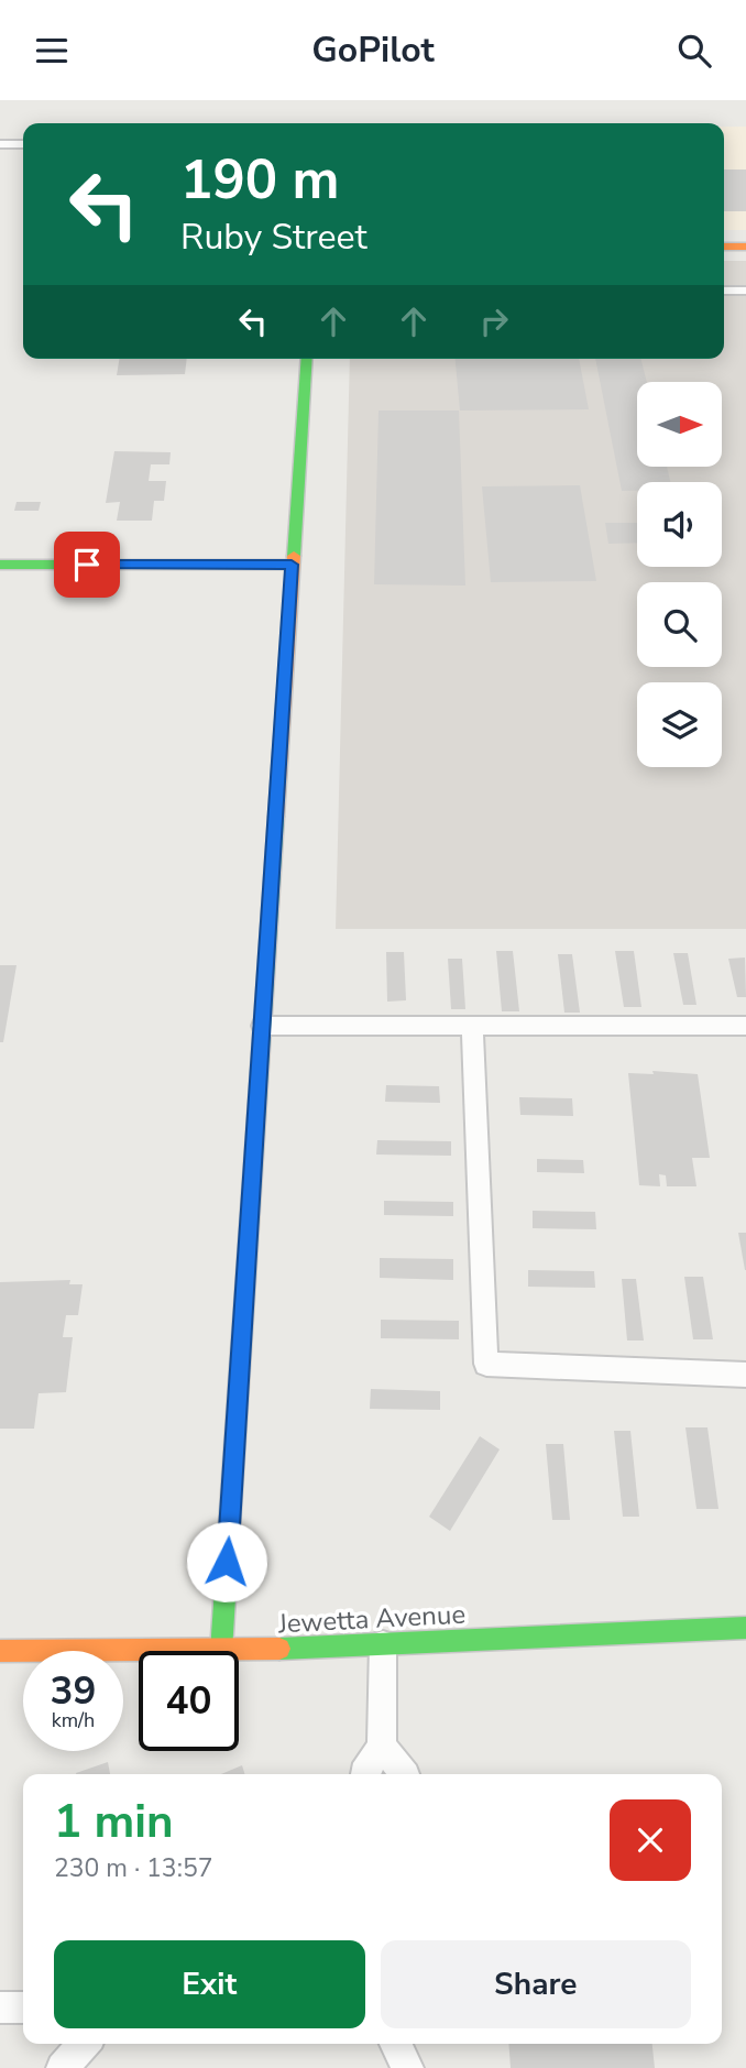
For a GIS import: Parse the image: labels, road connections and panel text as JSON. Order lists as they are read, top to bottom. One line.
{"streets":{"street":["Jewetta Avenue"]},"north":"right","page":{"header":"GoPilot","turn":["190 m","Ruby Street"],"speed":"39 km/h","limit":"40","heading":["1 min","230 m · 13:57"],"buttons":["Exit","Share"]}}
